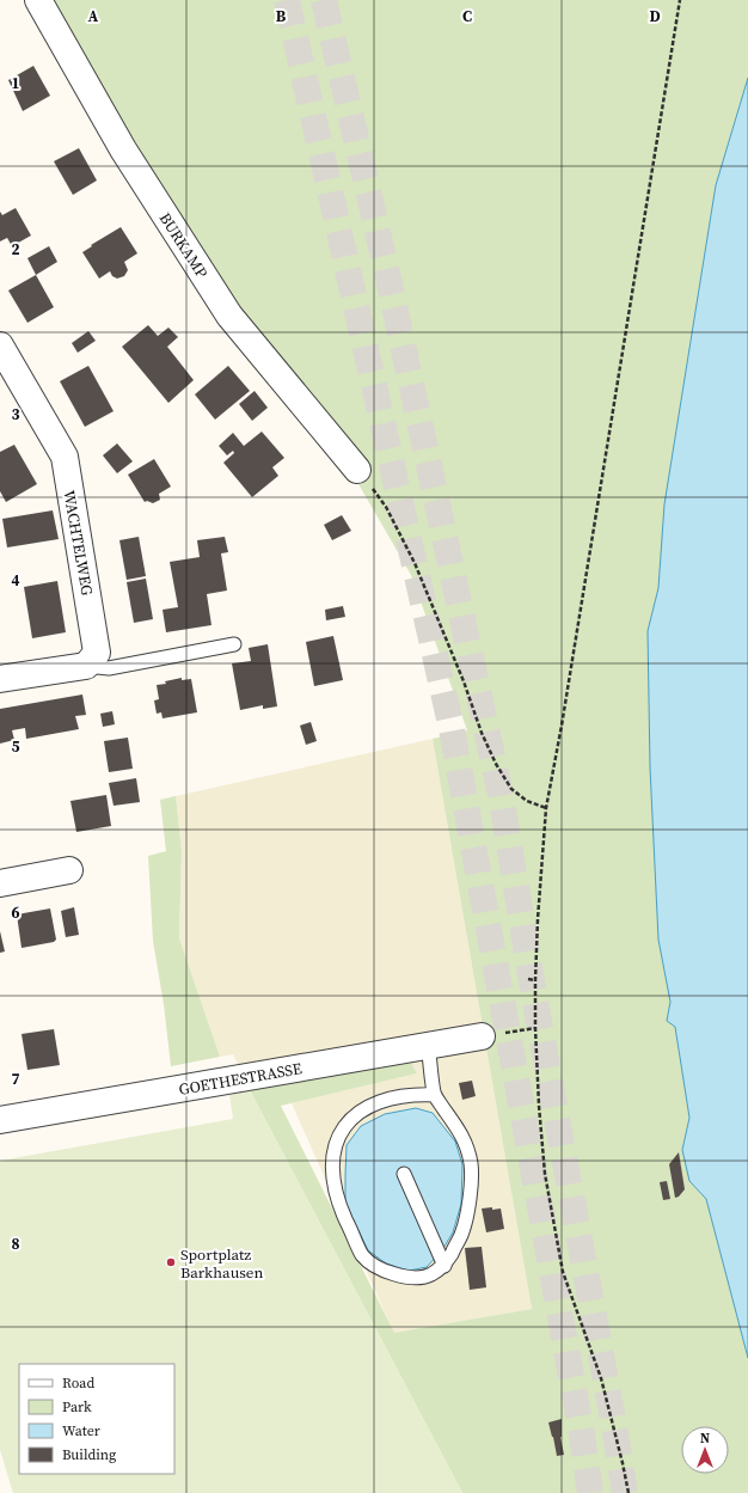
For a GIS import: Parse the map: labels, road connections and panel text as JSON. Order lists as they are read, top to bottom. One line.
{"streets":{"street":["BURKAMP","WACHTELWEG","GOETHESTRASSE"]},"places":["Sportplatz Barkhausen"],"legend":["Road","Park","Water","Building"],"north":"top","grid":{"columns":["A","B","C","D"],"rows":["1","2","3","4","5","6","7","8"]}}
